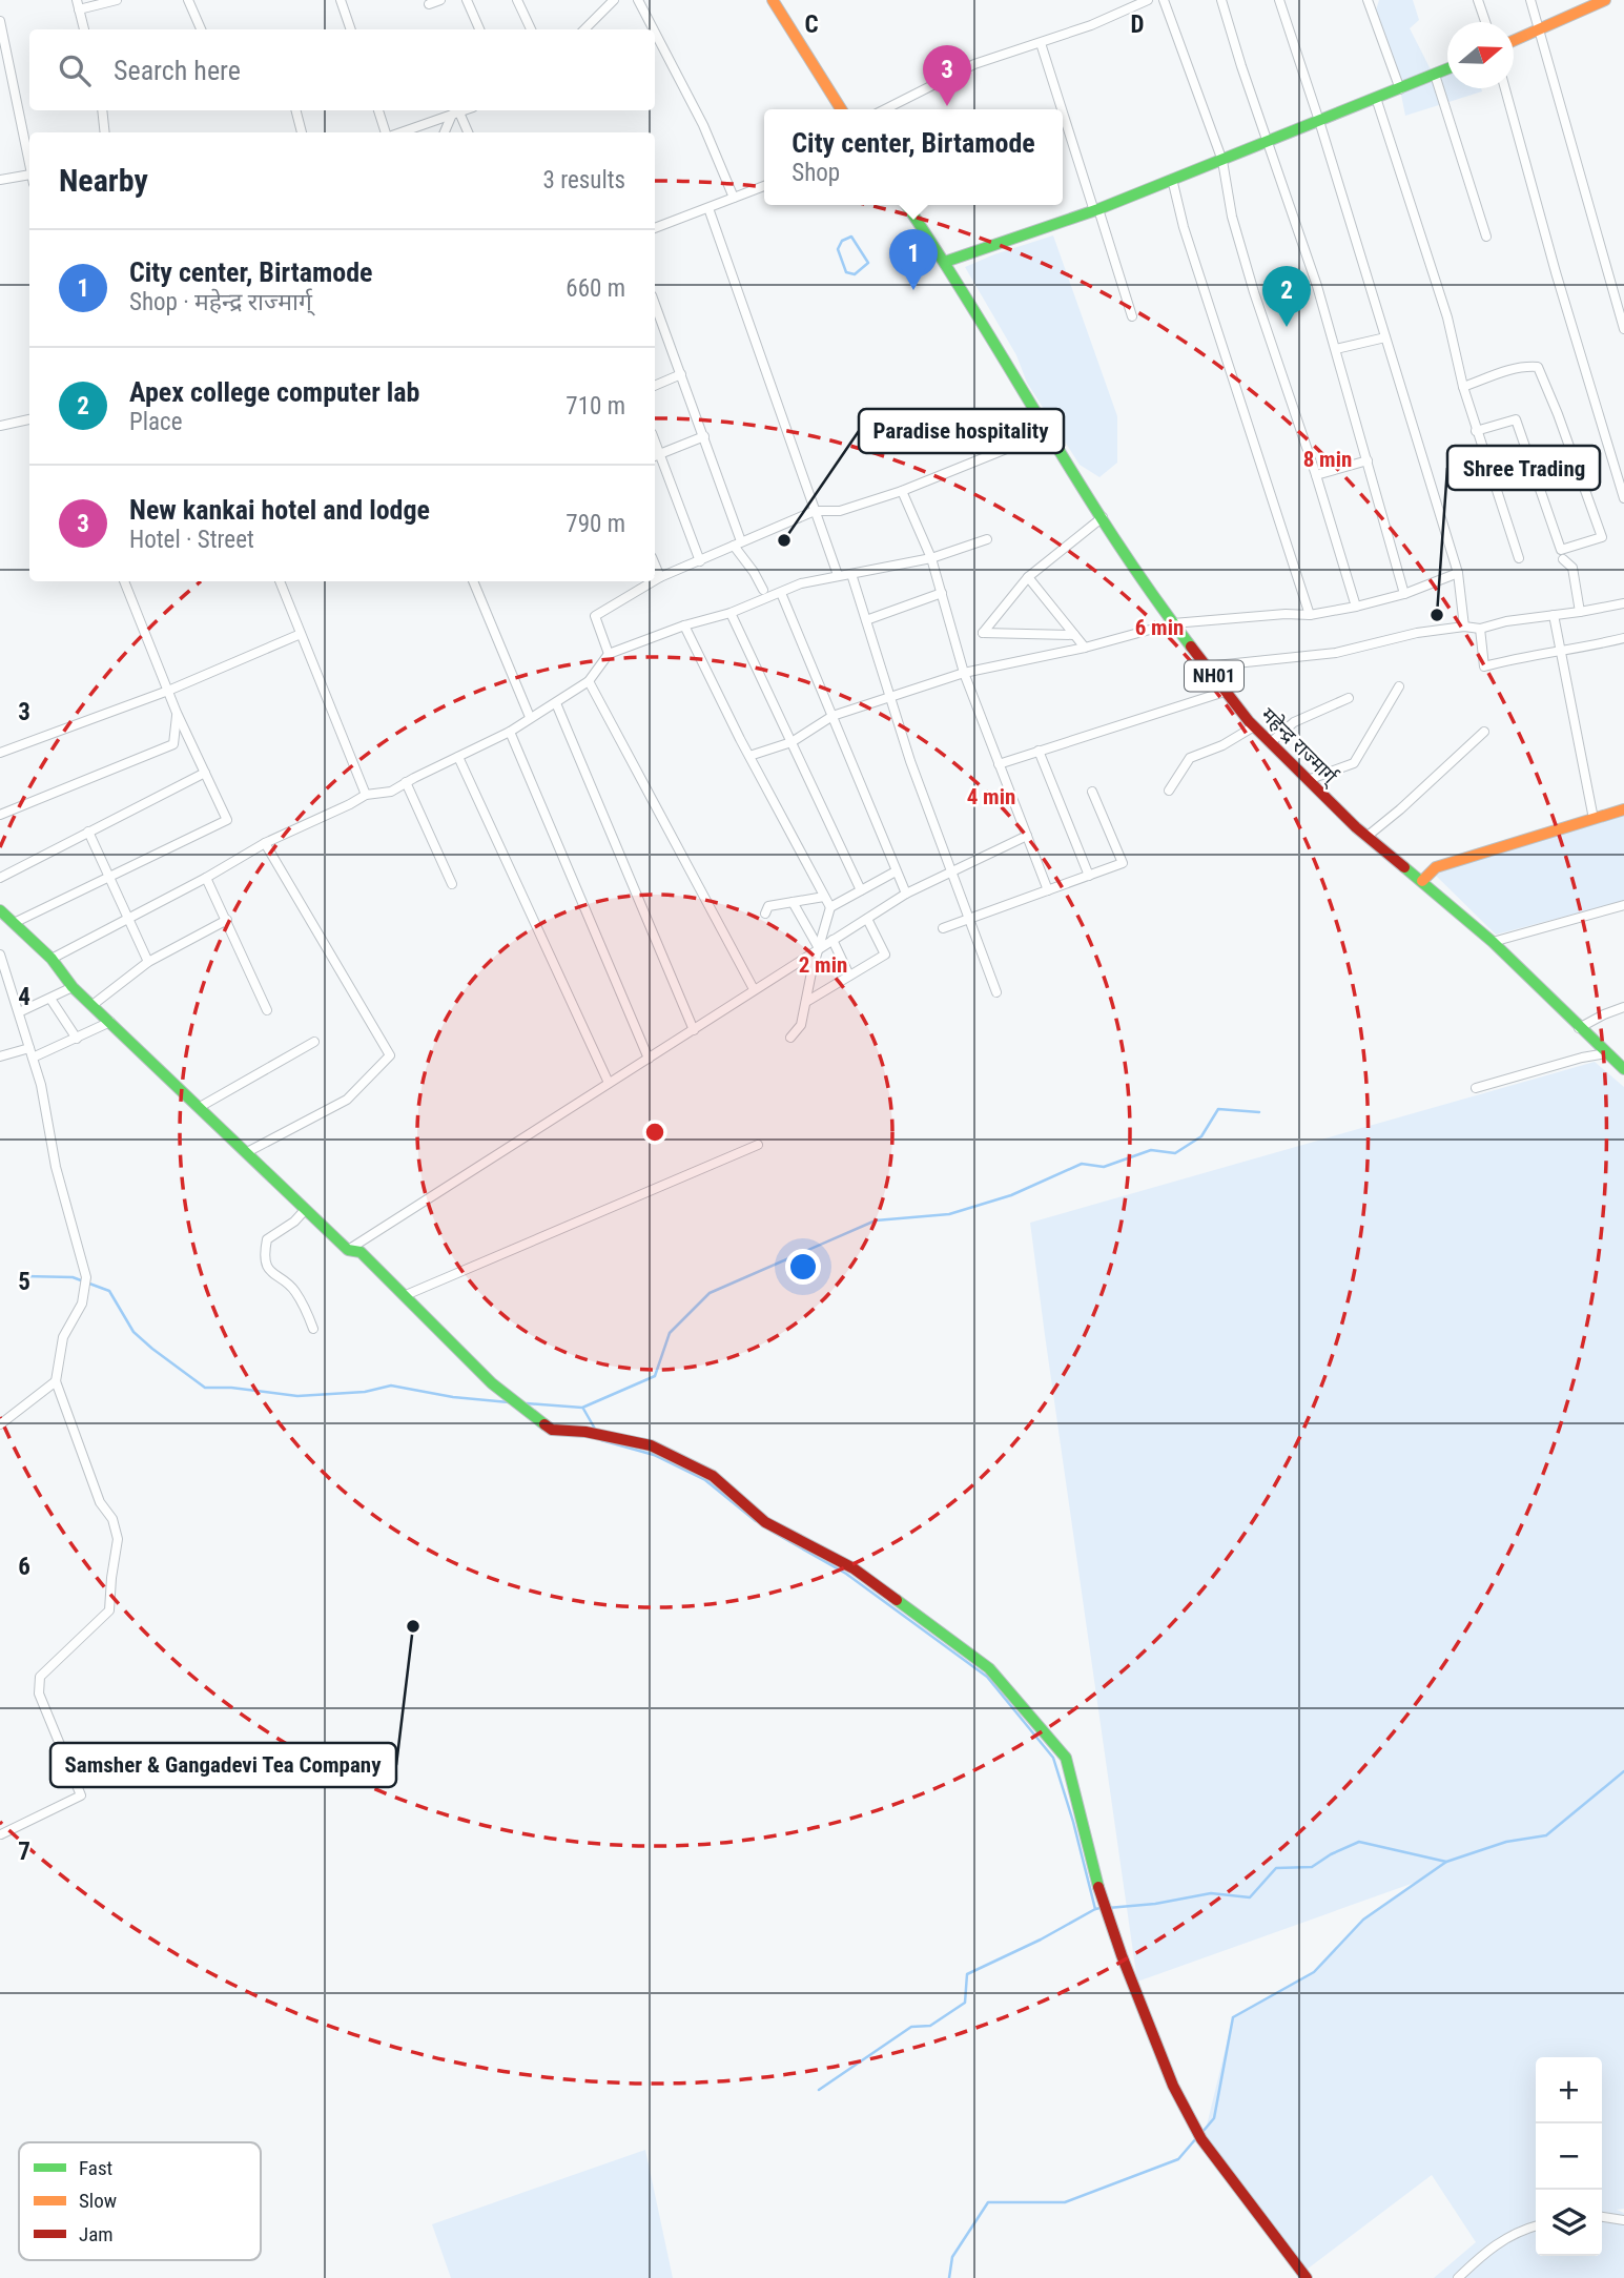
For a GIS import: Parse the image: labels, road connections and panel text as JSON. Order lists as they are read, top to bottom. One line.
{"streets":{"main road":["NH01","महेन्द्र राज्मार्ग्"]},"places":["Paradise hospitality","Shree Trading","Samsher & Gangadevi Tea Company"],"legend":["Fast","Slow","Jam"],"north":"right","page":{"search":"Search here","pins":["3","1","2"],"popup":["City center, Birtamode","Shop"],"heading":["Nearby","3 results"],"list":[{"mark":"1","name":"City center, Birtamode","note":"Shop · महेन्द्र राज्मार्ग्","value":"660 m"},{"mark":"2","name":"Apex college computer lab","note":"Place","value":"710 m"},{"mark":"3","name":"New kankai hotel and lodge","note":"Hotel · Street","value":"790 m"}],"map_buttons":["+","−"]},"grid":{"columns":["C","D"],"rows":["3","4","5","6","7"]},"rings":["8 min","6 min","4 min","2 min"]}
